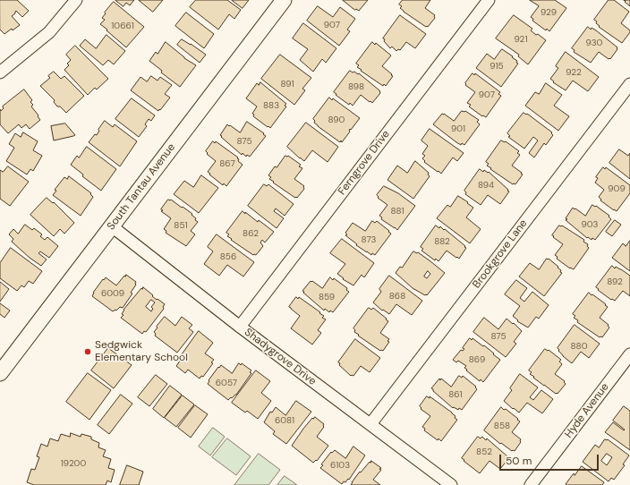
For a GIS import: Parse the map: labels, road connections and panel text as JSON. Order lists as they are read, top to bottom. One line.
{"streets":{"street":["Ferngrove Drive","South Tantau Avenue","Brookgrove Lane","Shadygrove Drive","Hyde Avenue"]},"crossings":[["Ferngrove Drive","Shadygrove Drive"],["South Tantau Avenue","Shadygrove Drive"],["Brookgrove Lane","Shadygrove Drive"]],"places":["Sedgwick Elementary School"],"house_numbers":["929","907","10661","921","930","915","922","891","898","907","883","890","901","875","867","894","909","881","903","851","862","873","882","856","892","6009","868","859","875","880","869","6057","861","6081","858","852","19200","6103"],"scale_bar":"50 m"}
